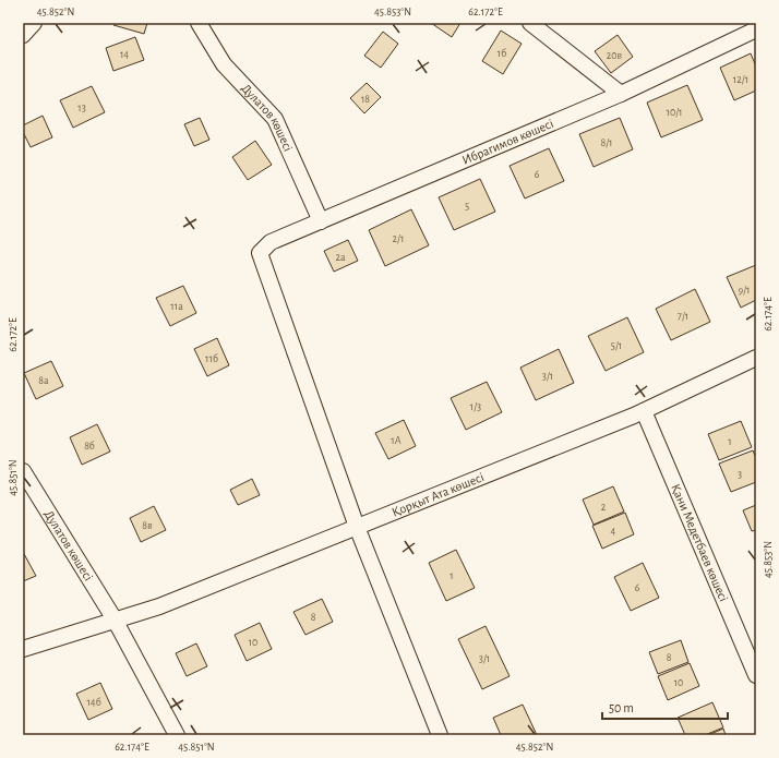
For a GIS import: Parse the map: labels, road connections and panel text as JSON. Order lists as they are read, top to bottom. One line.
{"streets":{"street":["Дулатов көшесі","Ибрагимов көшесі","Қорқыт Ата көшесі","Қани Медетбаев көшесі"]},"crossings":[["Дулатов көшесі","Ибрагимов көшесі"],["Дулатов көшесі","Қорқыт Ата көшесі"],["Ибрагимов көшесі","Қорқыт Ата көшесі"],["Қорқыт Ата көшесі","Қани Медетбаев көшесі"]],"house_numbers":["1б","14","20в","12/1","18","13","10/1","8/1","6","5","2/1","2а","9/1","11а","7/1","5/1","11б","3/1","8а","1/3","1А","1","8б","3","2","8в","4","1","6","8","10","8","3/1","10","14б"],"scale_bar":"50 m","coordinates":["45.852°N","45.853°N","62.172°E","62.174°E","45.851°N"]}
